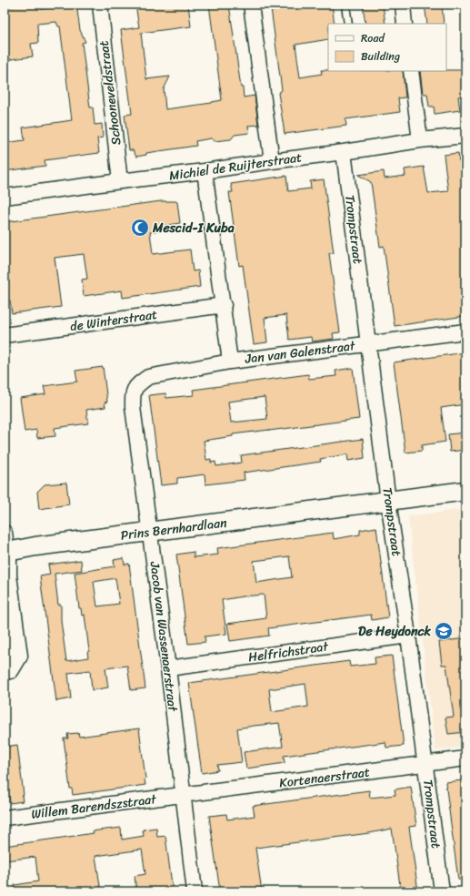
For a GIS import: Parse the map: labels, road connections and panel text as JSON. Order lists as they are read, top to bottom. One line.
{"streets":{"street":["Schooneveldstraat","Michiel de Ruijterstraat","Trompstraat","de Winterstraat","Jan van Galenstraat","Prins Bernhardlaan","Jacob van Wassenaerstraat","Helfrichstraat","Kortenaerstraat","Willem Barendszstraat"]},"crossings":[["Schooneveldstraat","Michiel de Ruijterstraat"],["Michiel de Ruijterstraat","Trompstraat"],["Trompstraat","Jan van Galenstraat"],["Trompstraat","Prins Bernhardlaan"],["Trompstraat","Helfrichstraat"],["Trompstraat","Kortenaerstraat"],["Jan van Galenstraat","Jacob van Wassenaerstraat"],["Prins Bernhardlaan","Jacob van Wassenaerstraat"],["Jacob van Wassenaerstraat","Helfrichstraat"],["Jacob van Wassenaerstraat","Kortenaerstraat"],["Jacob van Wassenaerstraat","Willem Barendszstraat"],["Kortenaerstraat","Willem Barendszstraat"]],"places":{"mosque":["Mescid-I Kuba"],"school or university":["De Heydonck"]},"legend":["Road","Building"]}
